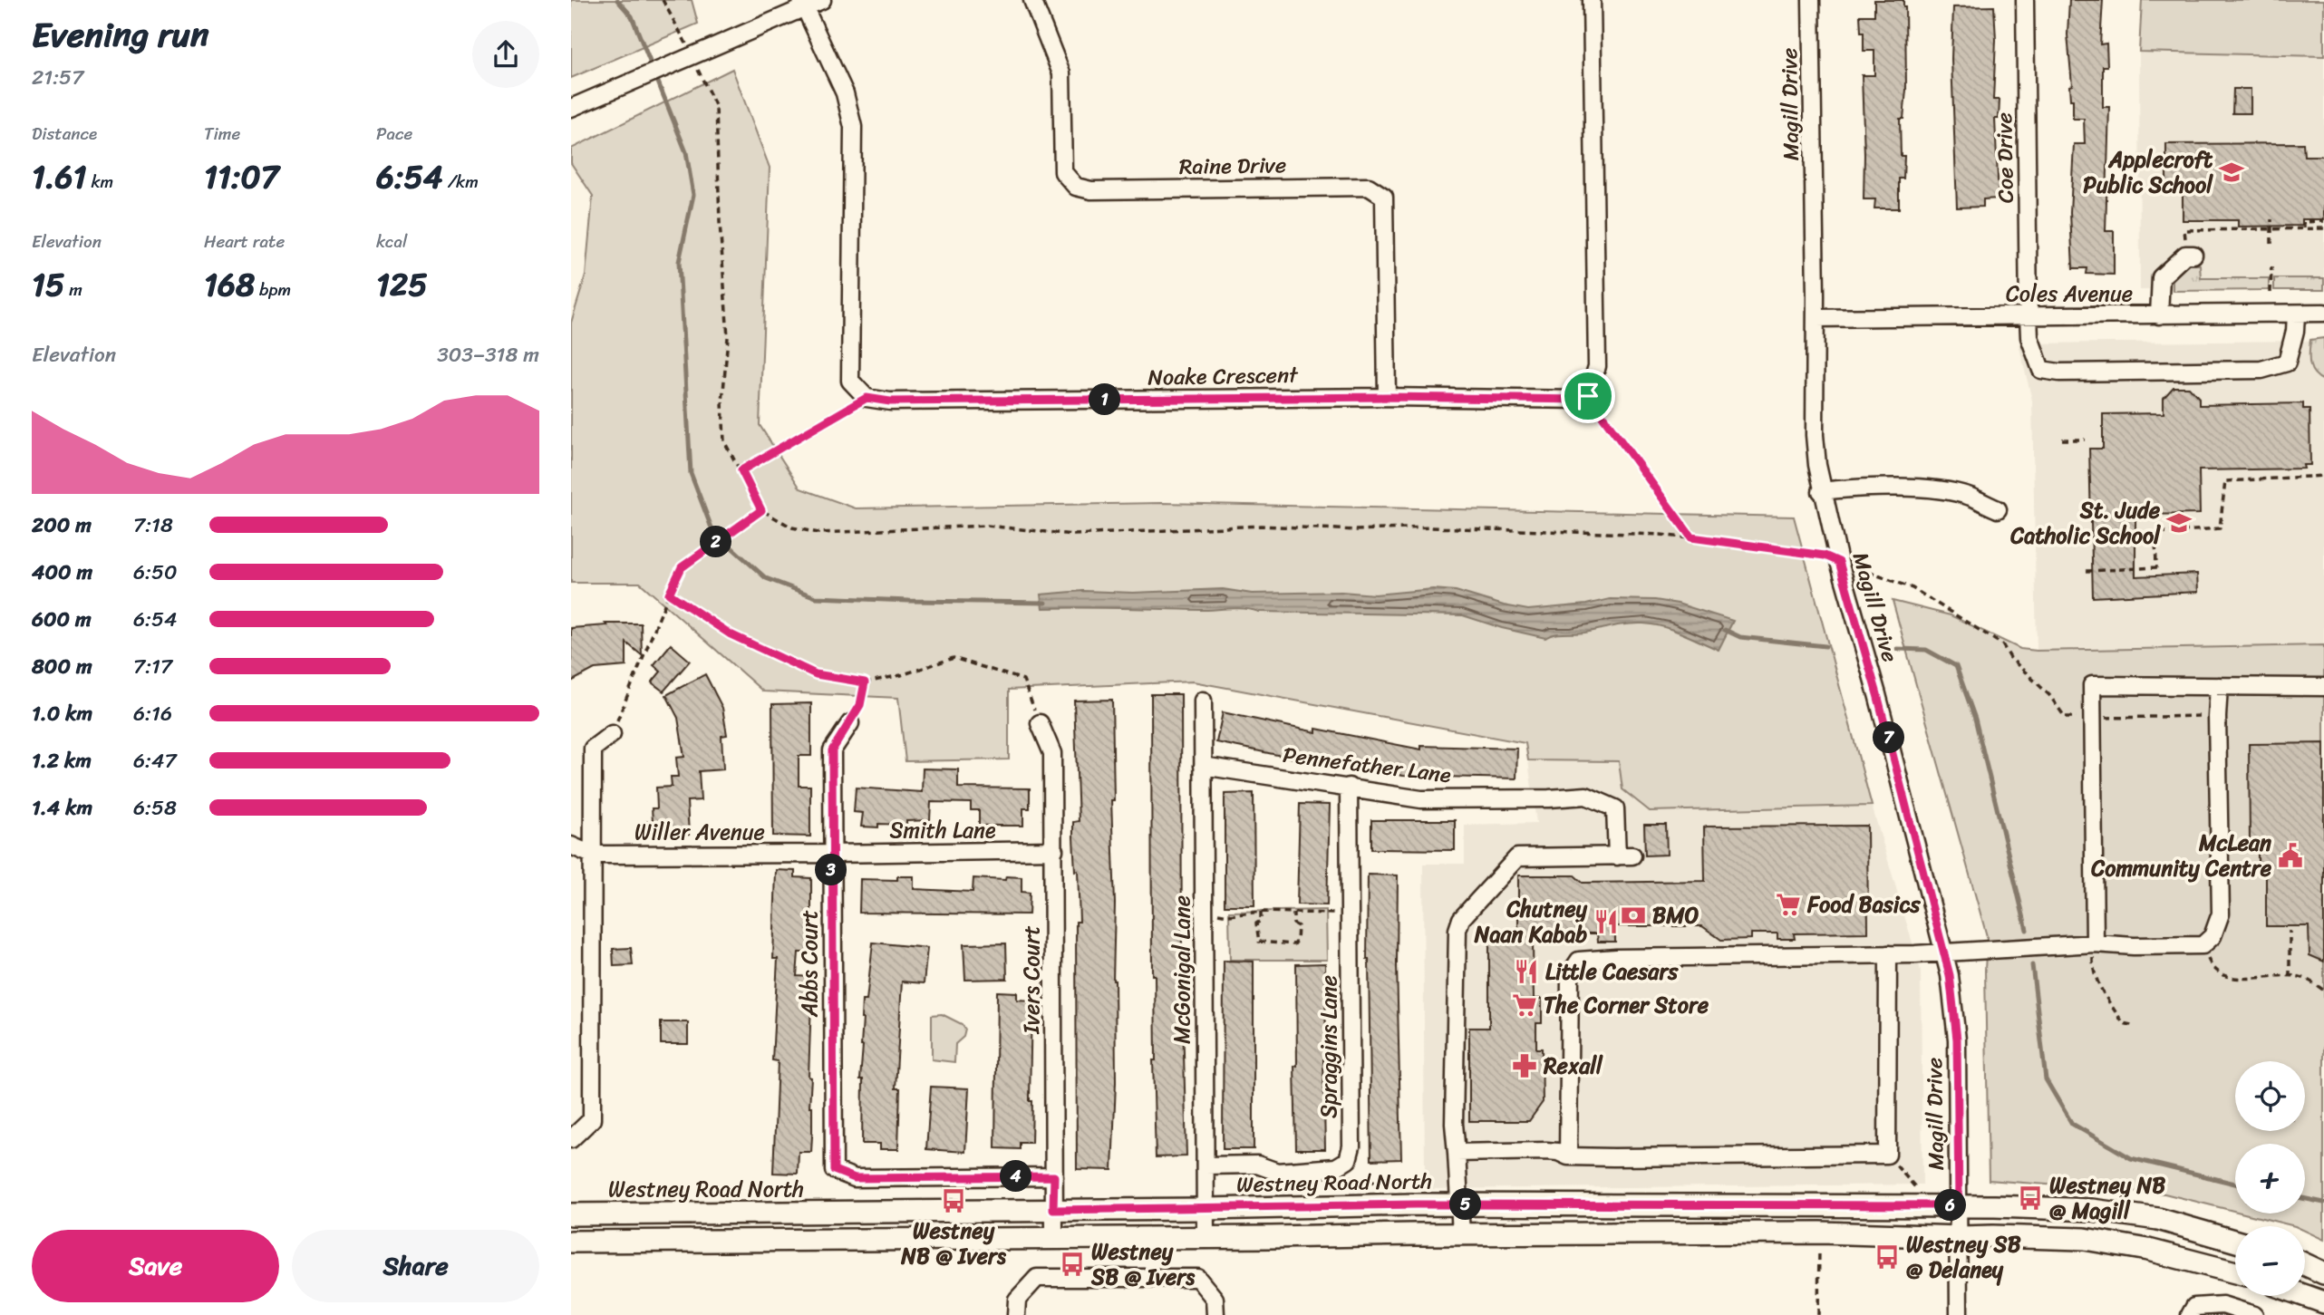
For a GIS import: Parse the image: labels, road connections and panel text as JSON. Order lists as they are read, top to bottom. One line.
{"streets":{"main road":["Westney Road North"],"street":["Magill Drive","Coe Drive","Raine Drive","Coles Avenue","Noake Crescent","Pennefather Lane","Smith Lane","Willer Avenue","Abbs Court","McGonigal Lane","Ivers Court","Spraggins Lane"]},"crossings":[["Magill Drive","Coles Avenue"],["Magill Drive","Westney Road North"],["Coe Drive","Coles Avenue"],["Raine Drive","Noake Crescent"],["Pennefather Lane","McGonigal Lane"],["Pennefather Lane","Spraggins Lane"],["Smith Lane","Willer Avenue"],["Smith Lane","Abbs Court"],["Smith Lane","Ivers Court"],["Willer Avenue","Abbs Court"],["Abbs Court","Ivers Court"],["McGonigal Lane","Westney Road North"],["Ivers Court","Westney Road North"]],"places":{"school or university":["Applecroft Public School","St. Jude Catholic School"],"public building":["McLean Community Centre"],"supermarket":["Food Basics","The Corner Store"],"bank":["BMO"],"restaurant":["Chutney Naan Kabab","Little Caesars"],"pharmacy":["Rexall"],"bus stop":["Westney NB @ Magill","Westney NB @ Ivers","Westney SB @ Delaney","Westney SB @ Ivers"]},"page":{"heading":["Evening run","21:57"],"stats":[["Distance","1.61 km"],["Time","11:07"],["Pace","6:54 /km"],["Elevation","15 m"],["Heart rate","168 bpm"],["kcal","125"]],"chart":["Elevation","303–318 m"],"pins":["1","2","7","3","4","5","6"],"list":[{"name":"200 m","note":"7:18"},{"name":"400 m","note":"6:50"},{"name":"600 m","note":"6:54"},{"name":"800 m","note":"7:17"},{"name":"1.0 km","note":"6:16"},{"name":"1.2 km","note":"6:47"},{"name":"1.4 km","note":"6:58"}],"map_buttons":["+","−"],"buttons":["Save","Share"]}}
